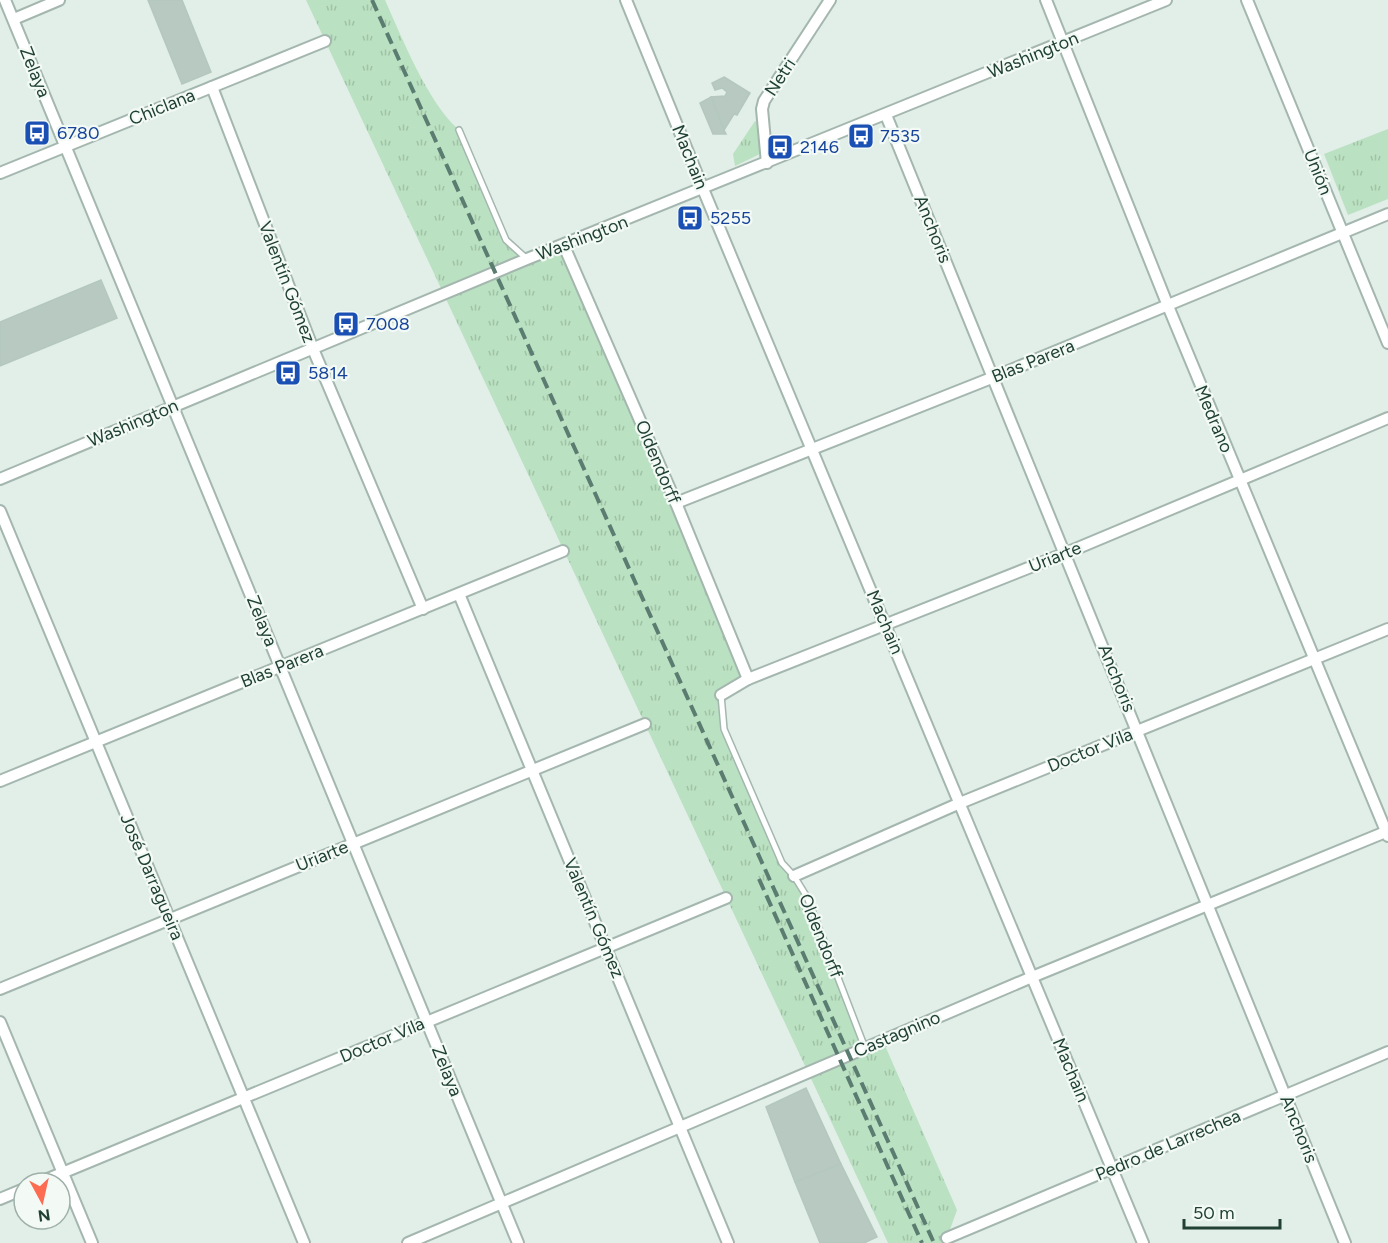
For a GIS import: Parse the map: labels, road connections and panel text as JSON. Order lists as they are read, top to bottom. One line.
{"streets":{"street":["Washington","Zelaya","Netri","Chiclana","Machain","Unión","Anchoris","Valentín Gómez","Blas Parera","Medrano","Oldendorff","Uriarte","Doctor Vila","José Darragueira","Castagnino","Pedro de Larrechea"]},"crossings":[["Washington","Zelaya"],["Washington","Netri"],["Washington","Machain"],["Washington","Anchoris"],["Washington","Valentín Gómez"],["Washington","Medrano"],["Washington","Oldendorff"],["Zelaya","Chiclana"],["Zelaya","Blas Parera"],["Zelaya","Uriarte"],["Zelaya","Doctor Vila"],["Zelaya","Castagnino"],["Chiclana","Valentín Gómez"],["Machain","Blas Parera"],["Machain","Uriarte"],["Machain","Doctor Vila"],["Machain","Castagnino"],["Machain","Pedro de Larrechea"],["Unión","Blas Parera"],["Anchoris","Blas Parera"],["Anchoris","Uriarte"],["Anchoris","Doctor Vila"],["Anchoris","Castagnino"],["Anchoris","Pedro de Larrechea"],["Valentín Gómez","Blas Parera"],["Valentín Gómez","Uriarte"],["Valentín Gómez","Doctor Vila"],["Valentín Gómez","Castagnino"],["Blas Parera","Medrano"],["Blas Parera","Oldendorff"],["Blas Parera","José Darragueira"],["Medrano","Uriarte"],["Medrano","Doctor Vila"],["Medrano","Castagnino"],["Oldendorff","Uriarte"],["Oldendorff","Doctor Vila"],["Oldendorff","Castagnino"],["Uriarte","José Darragueira"],["Doctor Vila","José Darragueira"]],"places":{"bus stop":["6780","7535","2146","5255","7008","5814"]},"scale_bar":"50 m","north":"bottom"}
